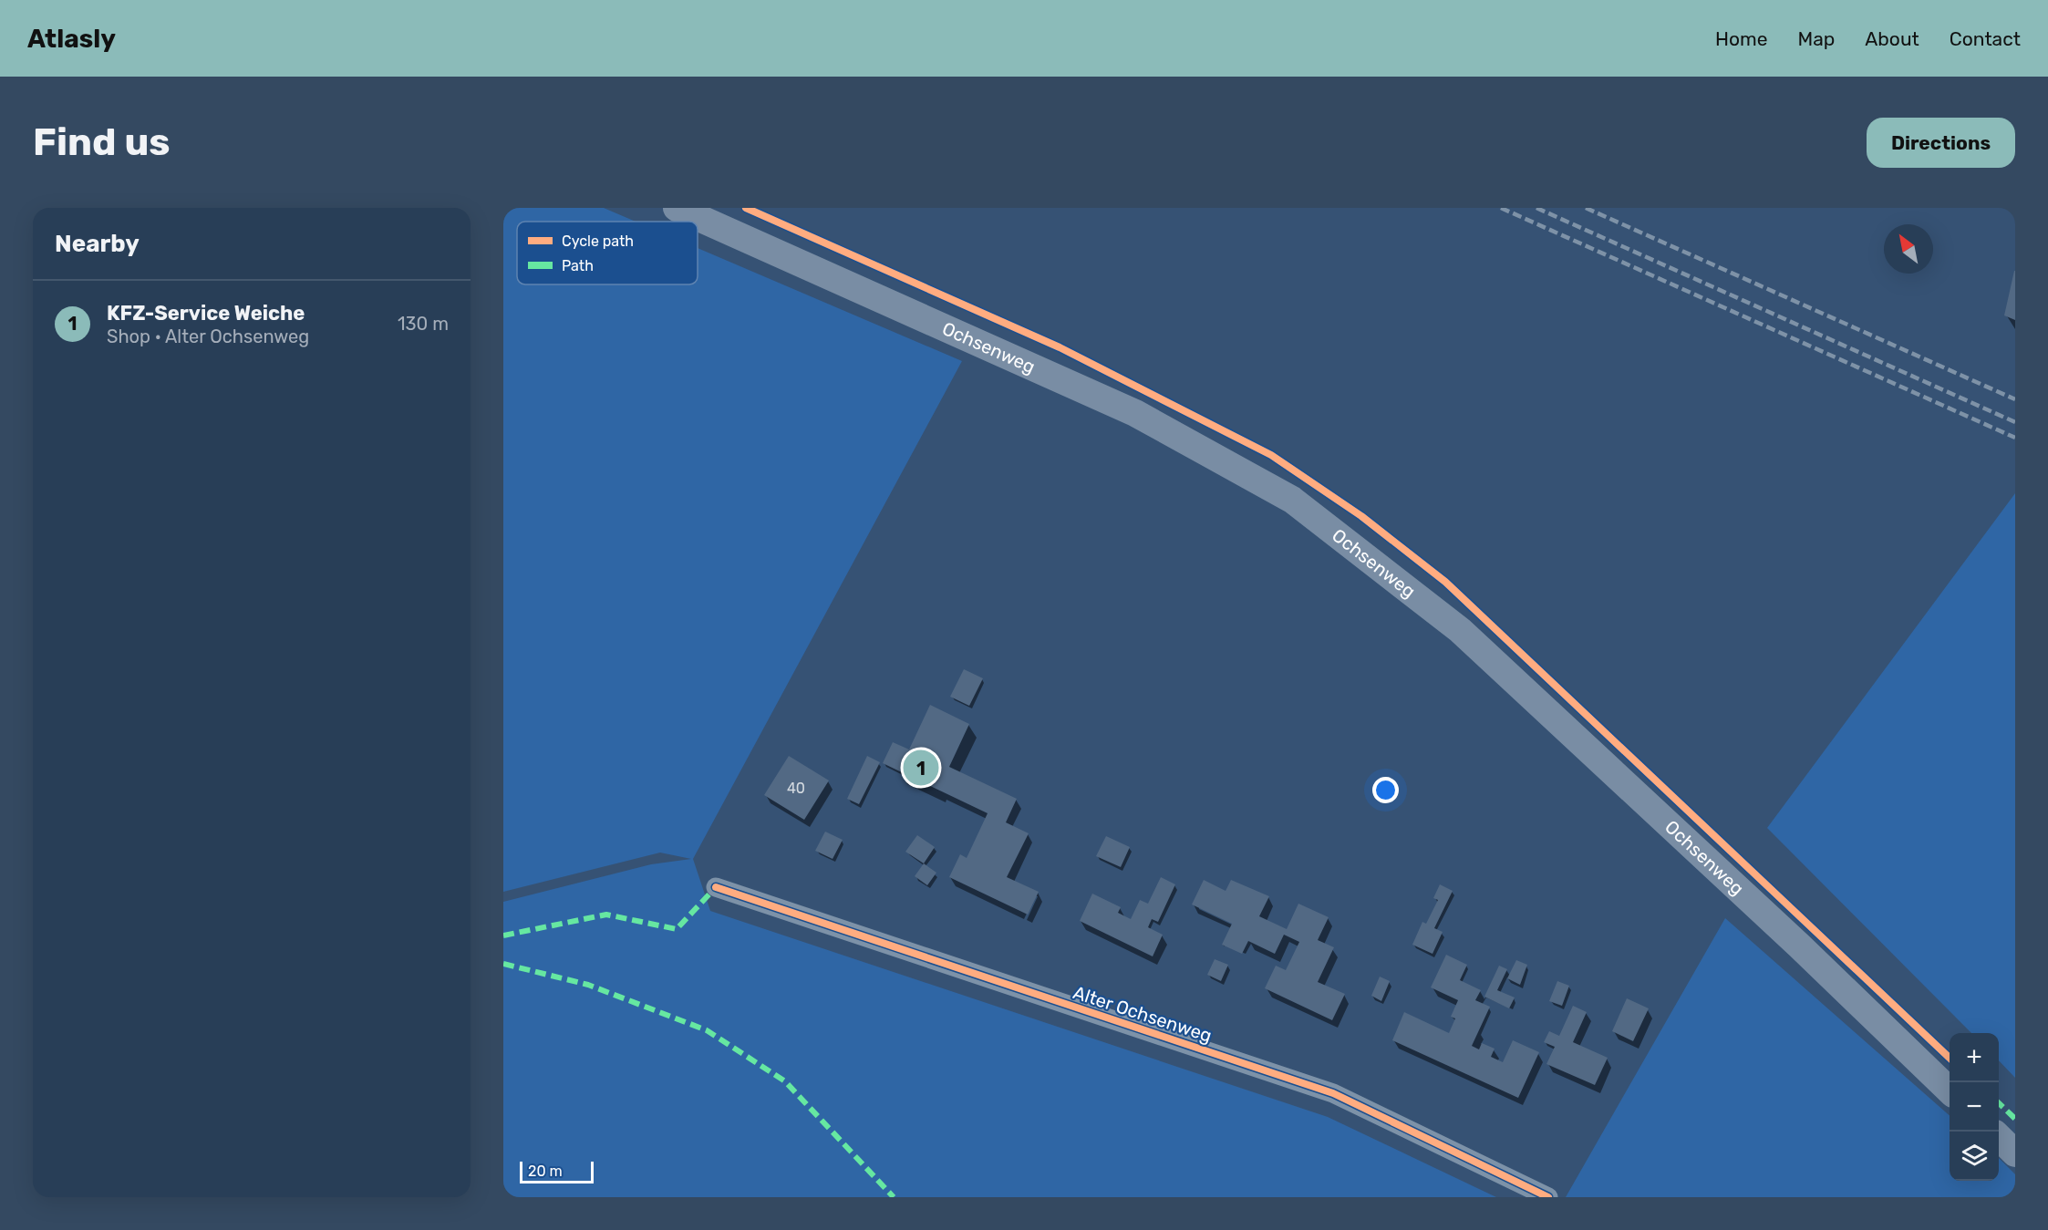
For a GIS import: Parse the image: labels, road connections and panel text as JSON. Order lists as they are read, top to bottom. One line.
{"streets":{"main road":["Ochsenweg"],"street":["Alter Ochsenweg"]},"house_numbers":["40"],"legend":["Cycle path","Path"],"scale_bar":"20 m","north":"top left","page":{"header":"Atlasly","nav":["Home","Map","About","Contact"],"buttons":"Directions","title":"Find us","heading":"Nearby","list":[{"mark":"1","name":"KFZ-Service Weiche","note":"Shop · Alter Ochsenweg","value":"130 m"}],"pins":"1","map_buttons":["+","−"],"scale":"20 m"}}
